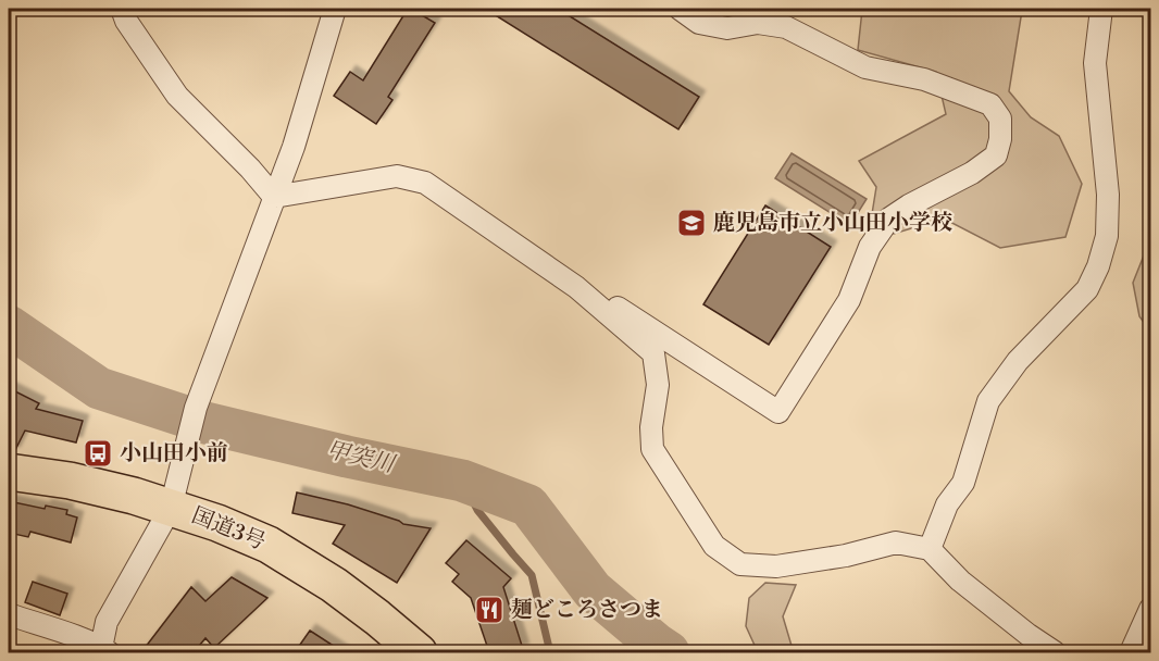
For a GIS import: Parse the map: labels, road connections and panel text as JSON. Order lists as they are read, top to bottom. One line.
{"streets":{"highway":["国道3号"]},"water":["甲突川"],"places":{"school or university":["鹿児島市立小山田小学校"],"bus stop":["小山田小前"],"restaurant":["麺どころさつま"]}}
